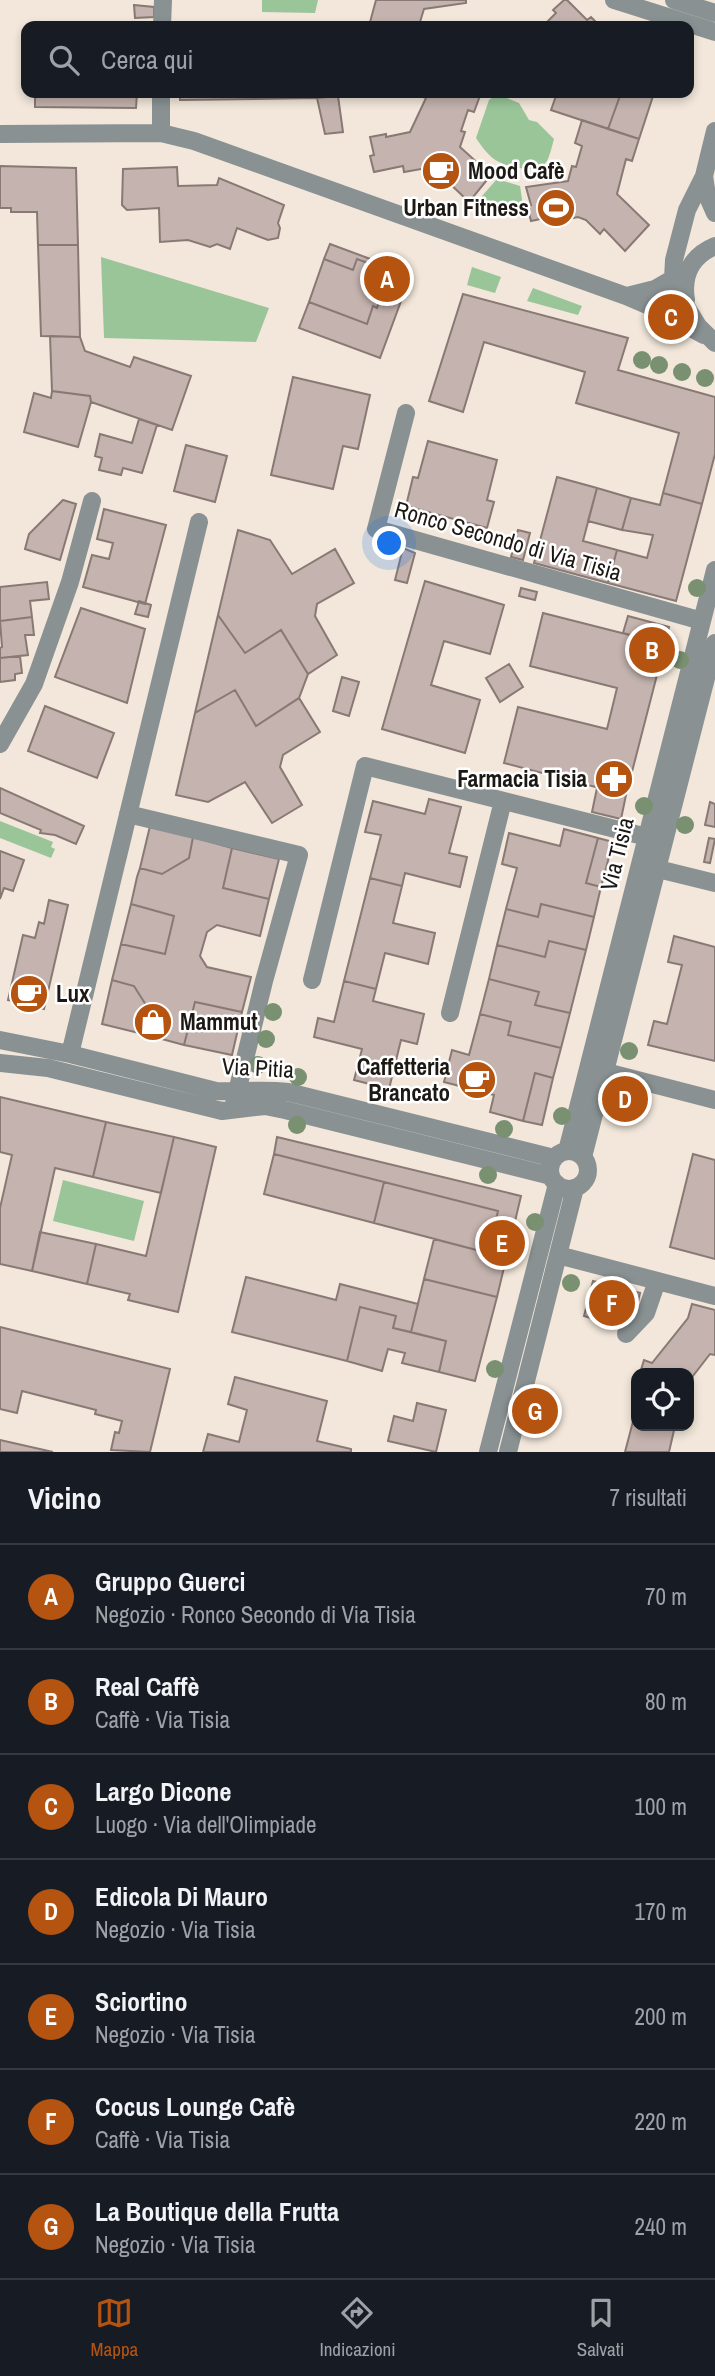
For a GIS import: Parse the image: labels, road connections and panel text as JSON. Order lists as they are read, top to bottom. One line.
{"streets":{"street":["Ronco Secondo di Via Tisia","Via Tisia","Via Pitia"]},"crossings":[["Ronco Secondo di Via Tisia","Via Tisia"],["Via Tisia","Via Pitia"]],"places":{"cafe":["Mood Cafè","Lux","Caffetteria Brancato"],"sports":["Urban Fitness"],"pharmacy":["Farmacia Tisia"],"shop":["Mammut"]},"page":{"search":"Cerca qui","pins":["A","C","B","D","E","F","G"],"heading":["Vicino","7 risultati"],"list":[{"mark":"A","name":"Gruppo Guerci","note":"Negozio · Ronco Secondo di Via Tisia","value":"70 m"},{"mark":"B","name":"Real Caffè","note":"Caffè · Via Tisia","value":"80 m"},{"mark":"C","name":"Largo Dicone","note":"Luogo · Via dell'Olimpiade","value":"100 m"},{"mark":"D","name":"Edicola Di Mauro","note":"Negozio · Via Tisia","value":"170 m"},{"mark":"E","name":"Sciortino","note":"Negozio · Via Tisia","value":"200 m"},{"mark":"F","name":"Cocus Lounge Cafè","note":"Caffè · Via Tisia","value":"220 m"},{"mark":"G","name":"La Boutique della Frutta","note":"Negozio · Via Tisia","value":"240 m"}],"nav":["Mappa","Indicazioni","Salvati"]}}
